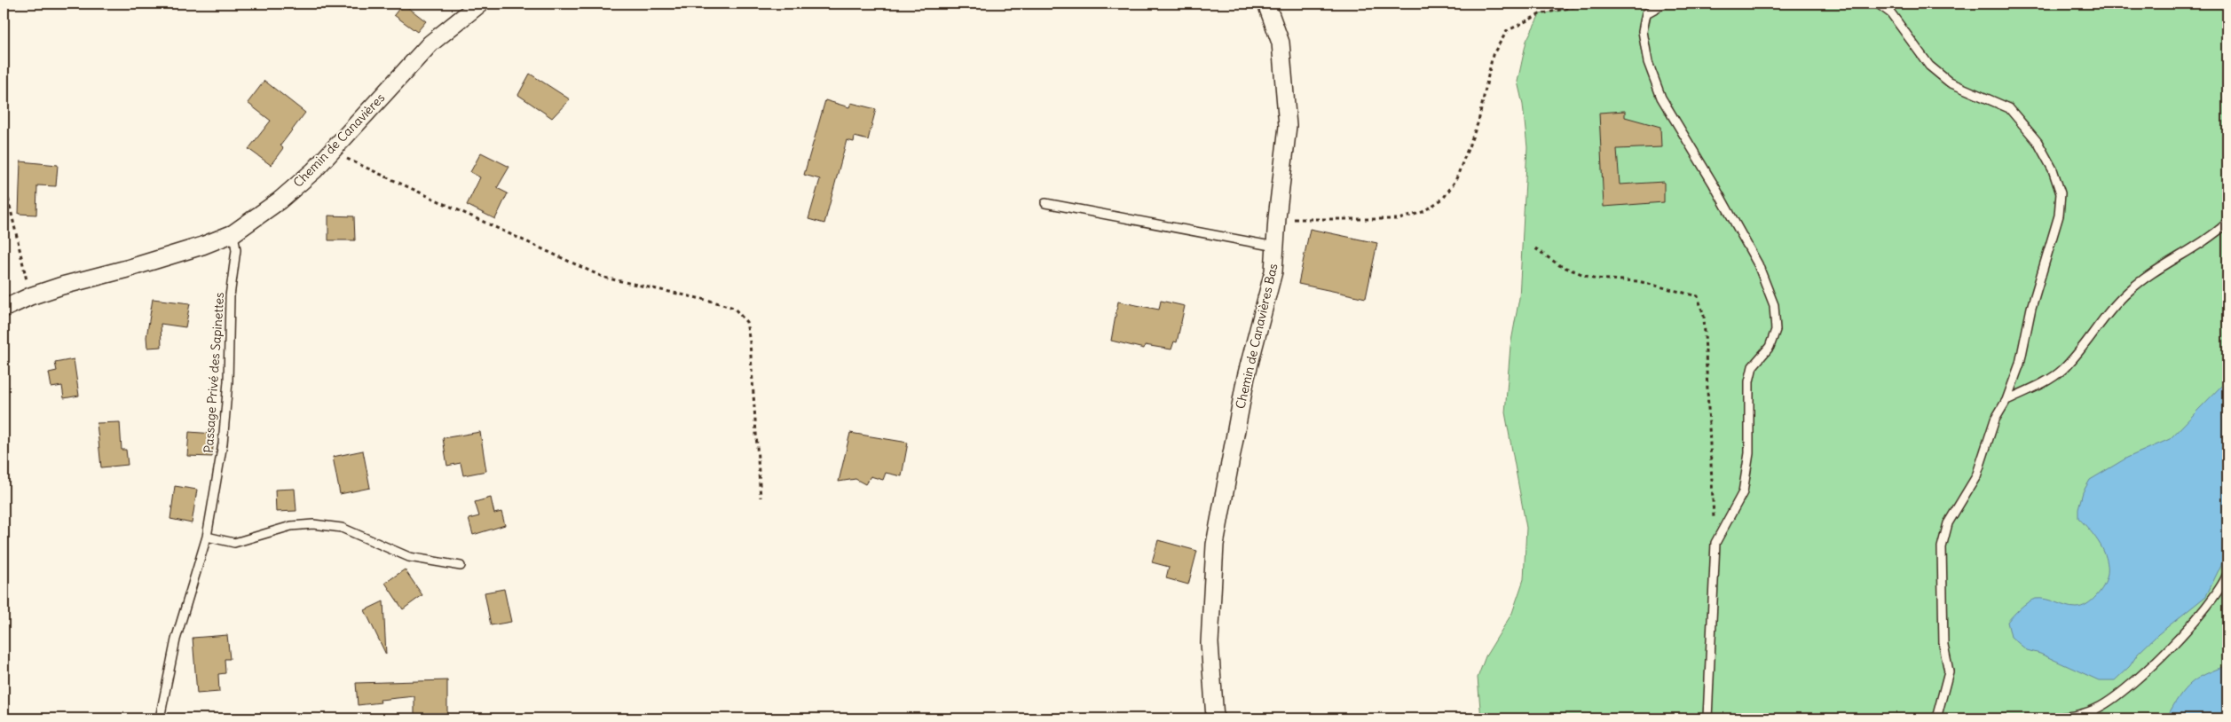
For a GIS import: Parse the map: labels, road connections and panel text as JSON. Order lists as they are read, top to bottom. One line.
{"streets":{"street":["Chemin de Canavières","Chemin de Canavières Bas"],"lane":["Passage Privé des Sapinettes"]},"crossings":[["Chemin de Canavières","Passage Privé des Sapinettes"]]}
